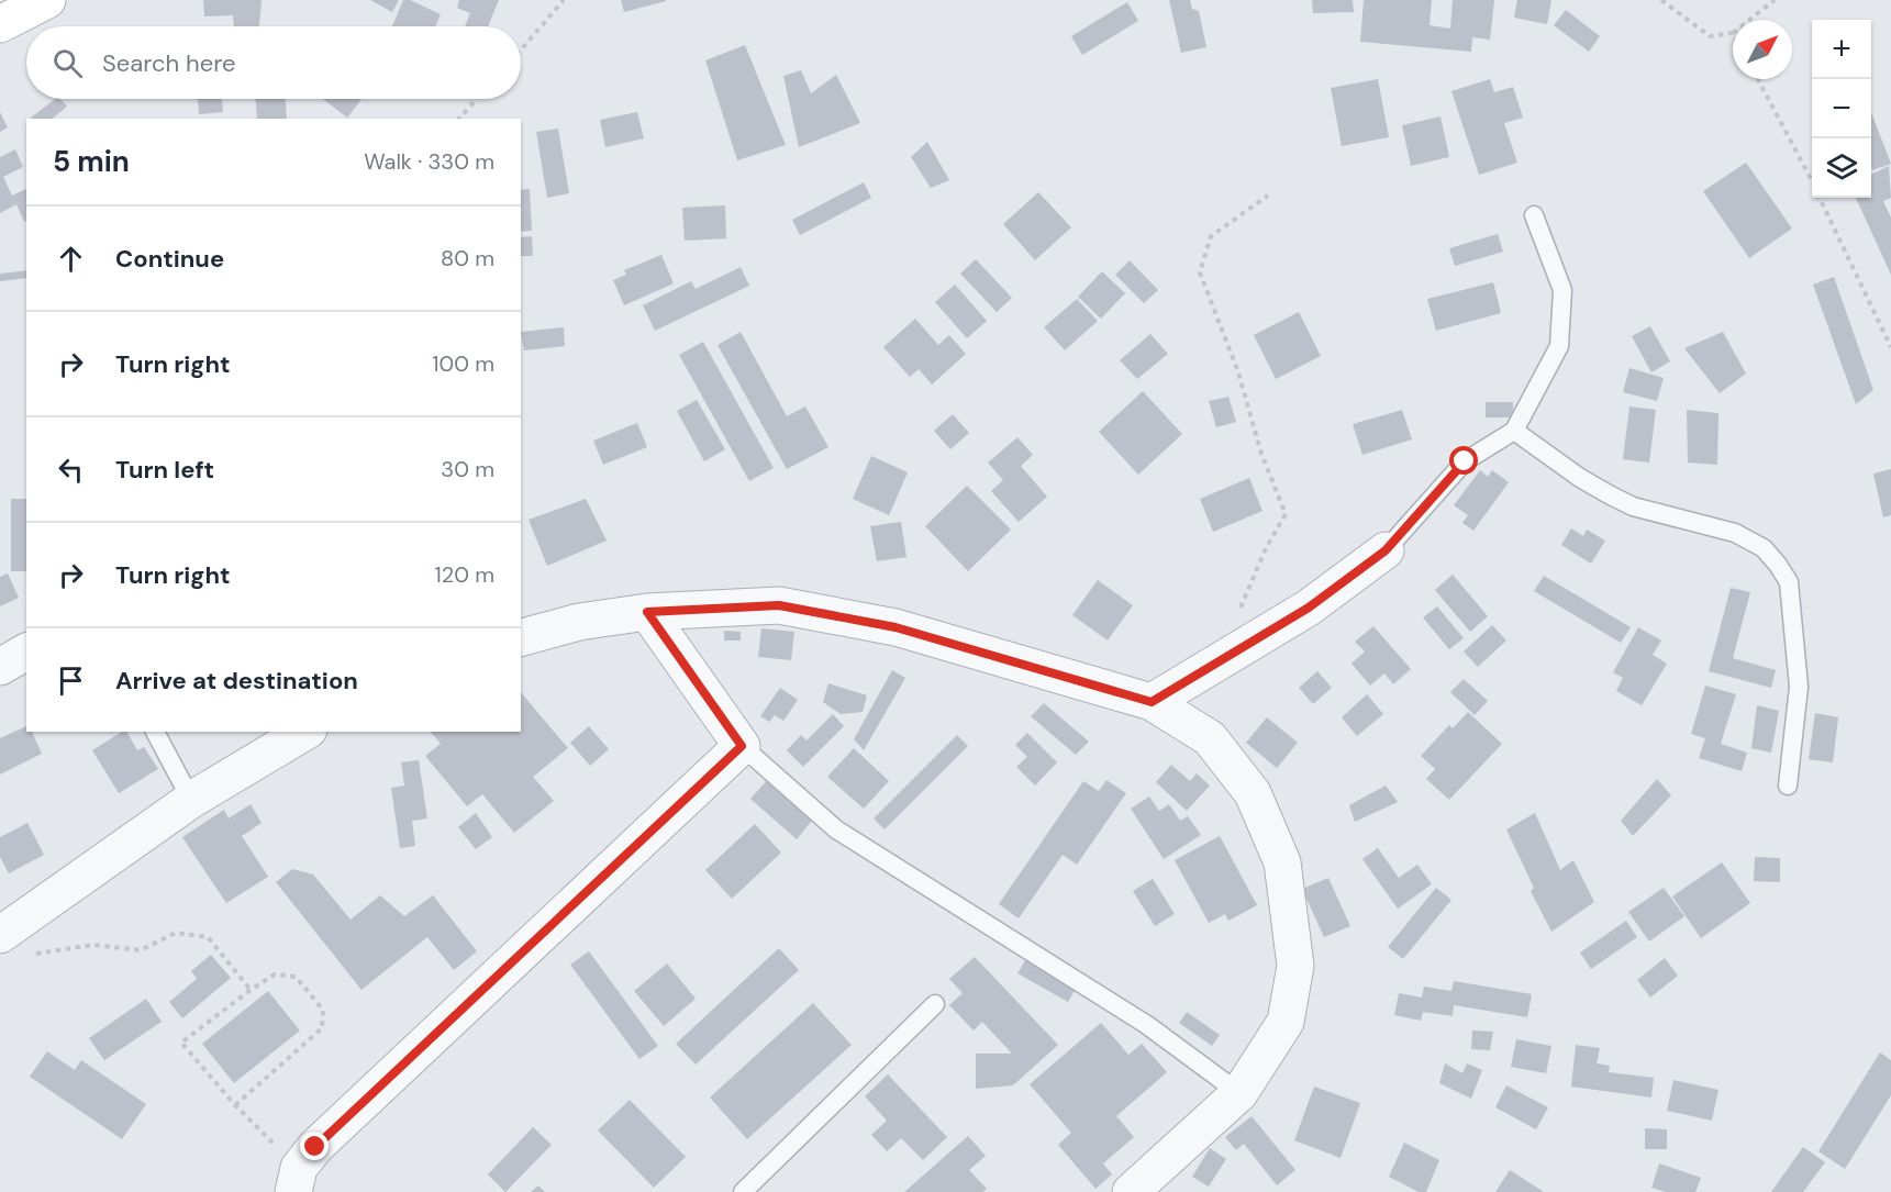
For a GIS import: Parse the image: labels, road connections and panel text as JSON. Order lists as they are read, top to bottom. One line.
{"north":"top right","page":{"map_buttons":["+","−"],"search":"Search here","heading":["5 min","Walk · 330 m"],"list":[["Continue","80 m"],["Turn right","100 m"],["Turn left","30 m"],["Turn right","120 m"],"Arrive at destination"]}}
